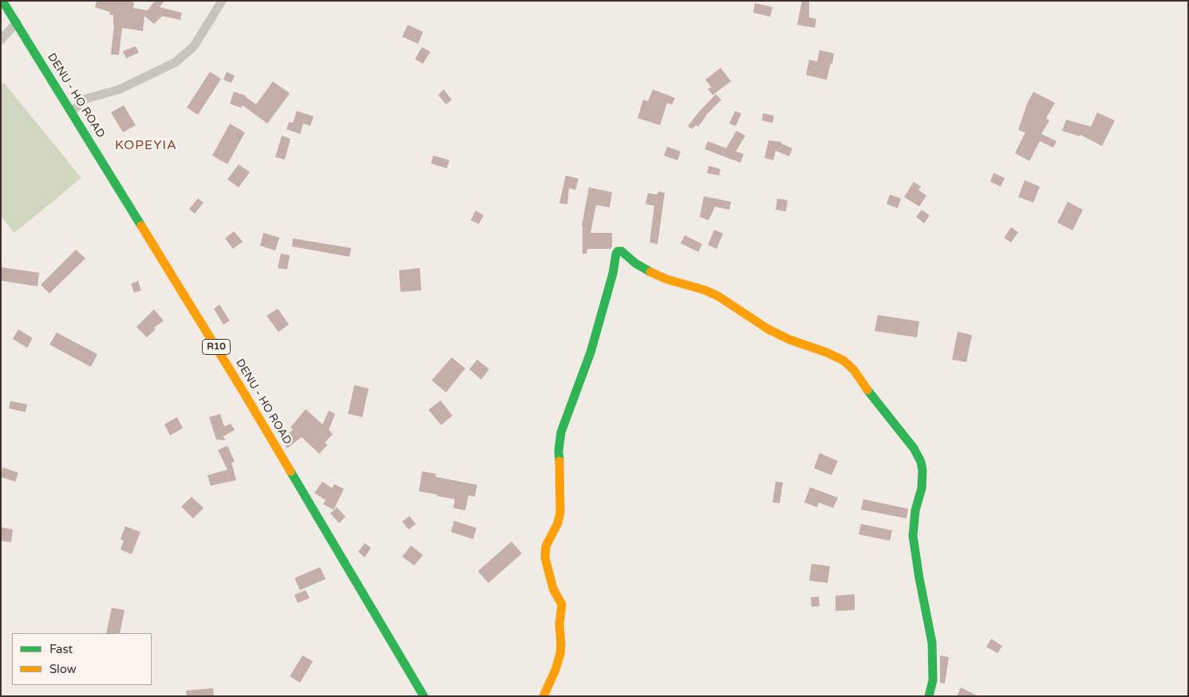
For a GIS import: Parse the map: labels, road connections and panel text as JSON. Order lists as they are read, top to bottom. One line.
{"streets":{"street":["DENU - HO ROAD","R10"]},"districts":["KOPEYIA"],"legend":["Fast","Slow"]}
